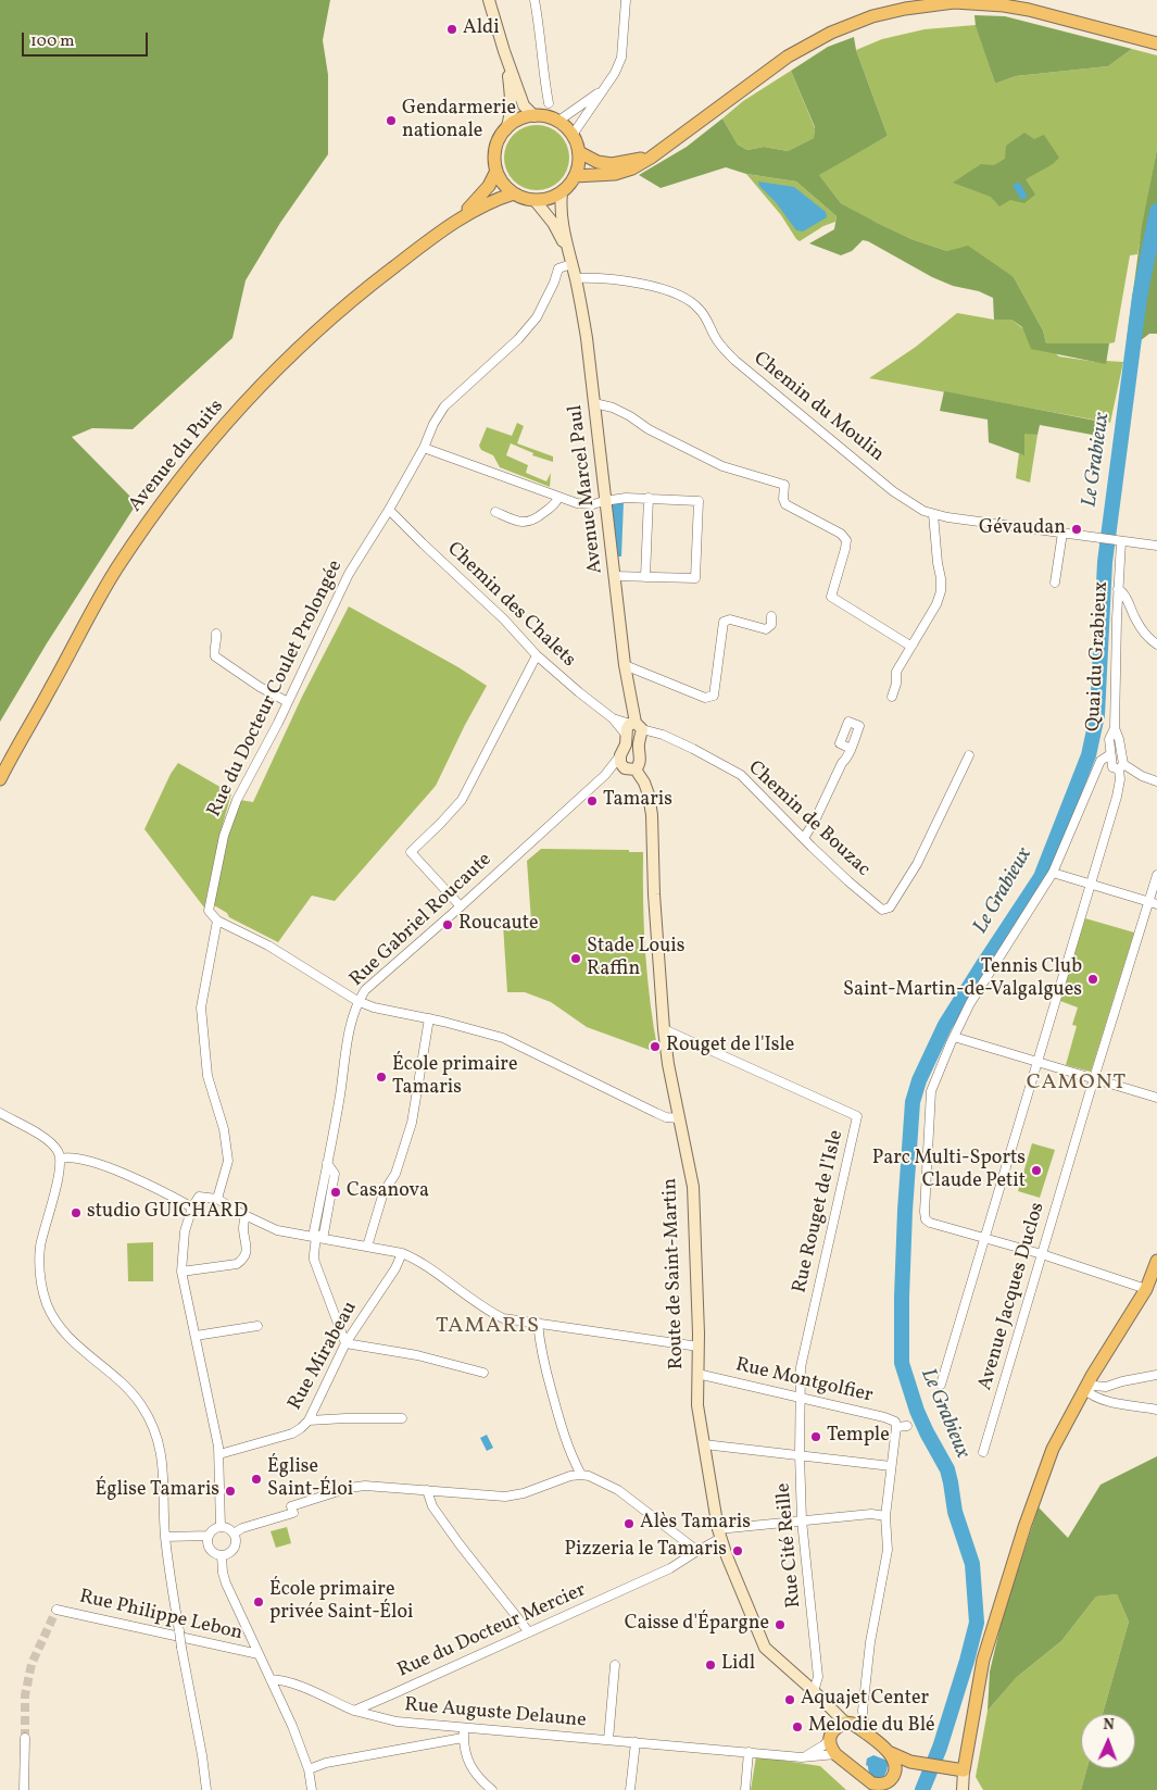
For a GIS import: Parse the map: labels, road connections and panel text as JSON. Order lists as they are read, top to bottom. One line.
{"streets":{"main road":["Avenue du Puits","Avenue Marcel Paul","Route de Saint-Martin"],"street":["Chemin du Moulin","Chemin des Chalets","Quai du Grabieux","Rue du Docteur Coulet Prolongée","Chemin de Bouzac","Rue Gabriel Roucaute","Rue Rouget de l'Isle","Avenue Jacques Duclos","Rue Mirabeau","Rue Montgolfier","Rue Cité Reille","Rue Philippe Lebon","Rue du Docteur Mercier","Rue Auguste Delaune"]},"crossings":[["Chemin du Moulin","Avenue Marcel Paul"],["Chemin du Moulin","Quai du Grabieux"],["Avenue du Puits","Avenue Marcel Paul"],["Avenue Marcel Paul","Chemin des Chalets"],["Avenue Marcel Paul","Rue du Docteur Coulet Prolongée"],["Avenue Marcel Paul","Chemin de Bouzac"],["Chemin des Chalets","Rue du Docteur Coulet Prolongée"],["Chemin des Chalets","Chemin de Bouzac"],["Rue Gabriel Roucaute","Route de Saint-Martin"],["Rue Gabriel Roucaute","Rue Mirabeau"],["Rue Rouget de l'Isle","Route de Saint-Martin"],["Rue Rouget de l'Isle","Rue Montgolfier"],["Rue Rouget de l'Isle","Rue Cité Reille"],["Route de Saint-Martin","Rue Montgolfier"],["Route de Saint-Martin","Rue Cité Reille"],["Route de Saint-Martin","Rue du Docteur Mercier"],["Rue Montgolfier","Rue Cité Reille"],["Rue du Docteur Mercier","Rue Auguste Delaune"]],"districts":["CAMONT","TAMARIS"],"water":["Le Grabieux"],"places":["Aldi","Gendarmerie nationale","Gévaudan","Tamaris","Roucaute","Stade Louis Raffin","Tennis Club Saint-Martin-de-Valgalgues","Rouget de l'Isle","École primaire Tamaris","Parc Multi-Sports Claude Petit","Casanova","studio GUICHARD","Temple","Église Saint-Éloi","Église Tamaris","Alès Tamaris","Pizzeria le Tamaris","École primaire privée Saint-Éloi","Caisse d'Épargne","Lidl","Aquajet Center","Melodie du Blé"],"scale_bar":"100 m","north":"top"}
